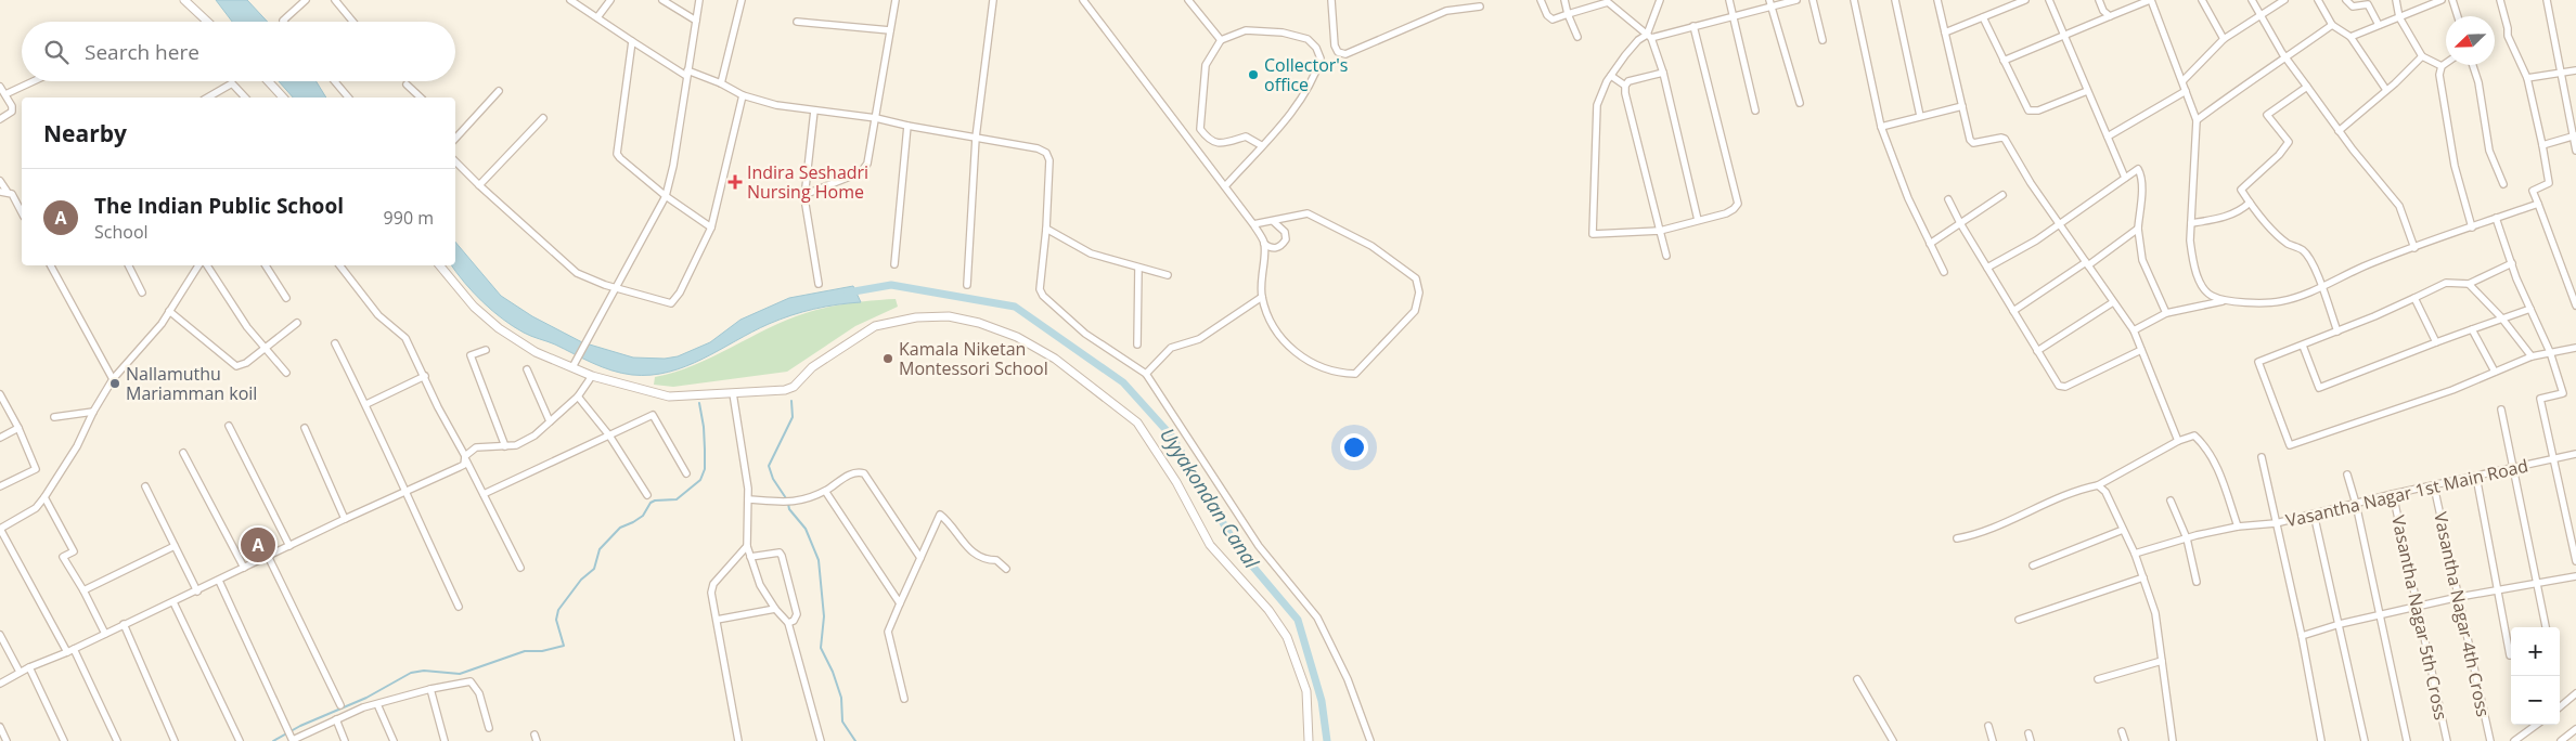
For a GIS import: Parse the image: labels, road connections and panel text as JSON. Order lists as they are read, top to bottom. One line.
{"streets":{"street":["Vasantha Nagar 1st Main Road","Vasantha Nagar 4th Cross","Vasantha Nagar 5th Cross"]},"crossings":[["Vasantha Nagar 1st Main Road","Vasantha Nagar 4th Cross"],["Vasantha Nagar 1st Main Road","Vasantha Nagar 5th Cross"]],"water":["Uyyakondan Canal"],"places":{"other":["Collector's office","Kamala Niketan Montessori School","Nallamuthu Mariamman koil"],"health":["Indira Seshadri Nursing Home"]},"north":"bottom left","page":{"search":"Search here","heading":"Nearby","list":[{"mark":"A","name":"The Indian Public School","note":"School","value":"990 m"}],"pins":"A","map_buttons":["+","−"]}}
